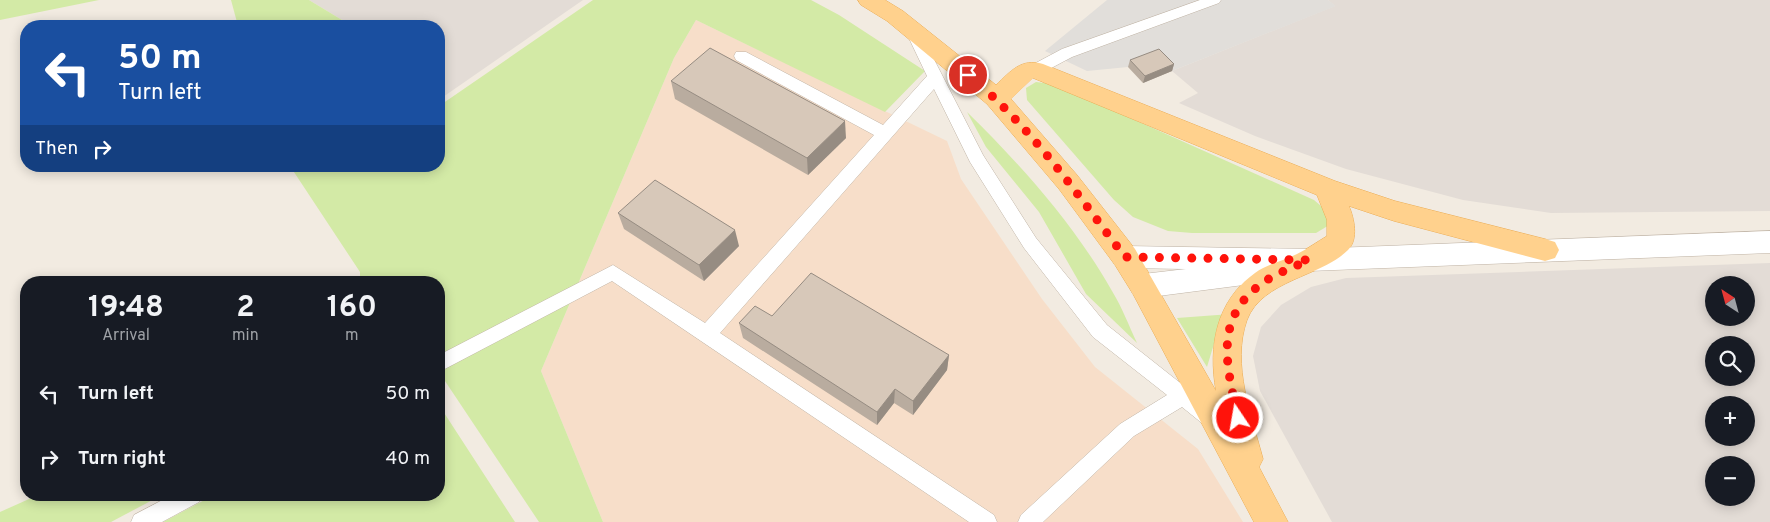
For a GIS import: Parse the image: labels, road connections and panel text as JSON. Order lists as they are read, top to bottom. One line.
{"north":"top left","page":{"turn":["50 m","Turn left"],"then":"Then","map_buttons":["+","−"],"eta":["19:48","Arrival","2","min","160","m"],"list":[{"name":"Turn left","value":"50 m"},{"name":"Turn right","value":"40 m"}]}}
